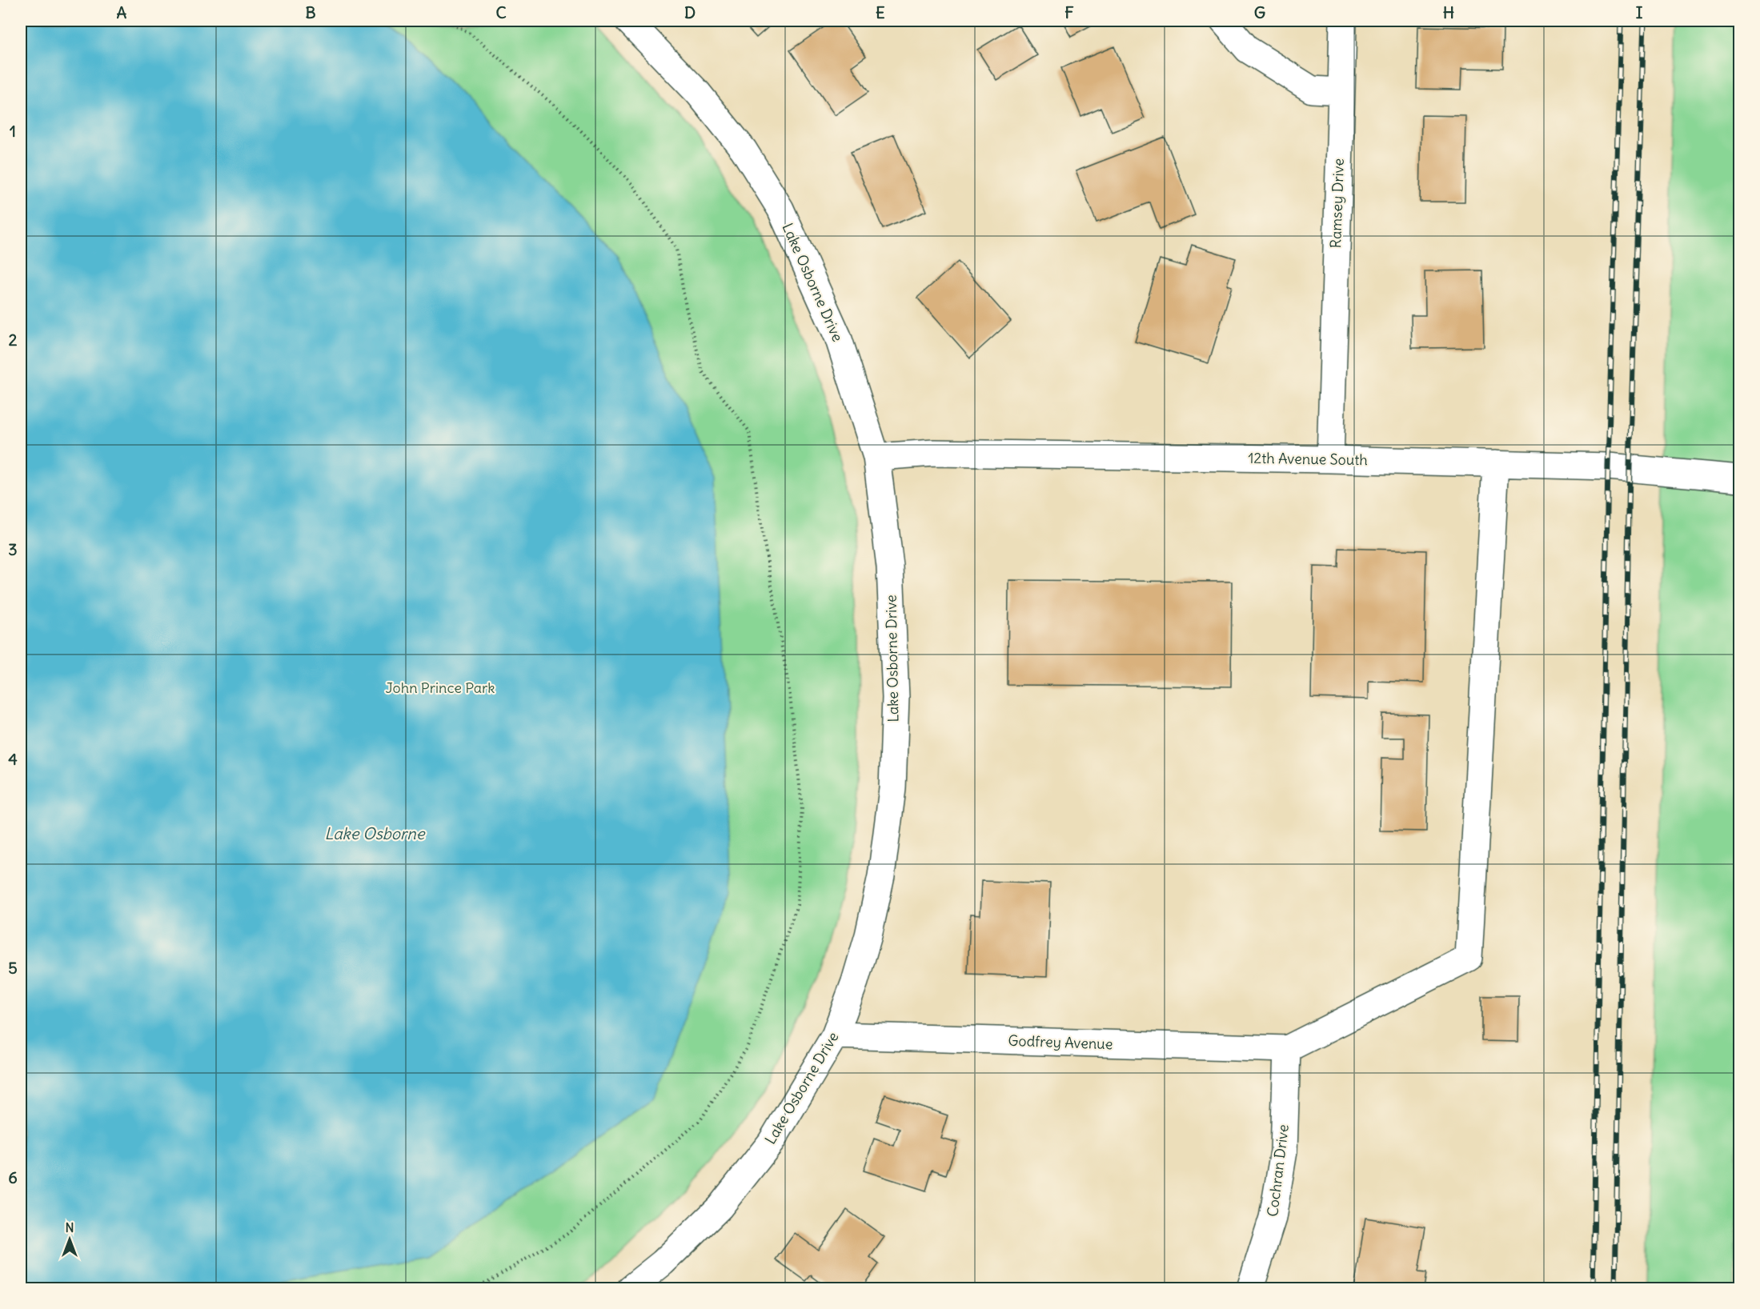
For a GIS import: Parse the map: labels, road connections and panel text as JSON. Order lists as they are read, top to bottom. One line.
{"streets":{"street":["Ramsey Drive","Lake Osborne Drive","12th Avenue South","Godfrey Avenue","Cochran Drive"]},"crossings":[["Ramsey Drive","12th Avenue South"],["Lake Osborne Drive","12th Avenue South"],["Lake Osborne Drive","Godfrey Avenue"],["Godfrey Avenue","Cochran Drive"]],"water":["Lake Osborne"],"parks":["John Prince Park"],"north":"top","grid":{"columns":["A","B","C","D","E","F","G","H","I"],"rows":["1","2","3","4","5","6"]}}
